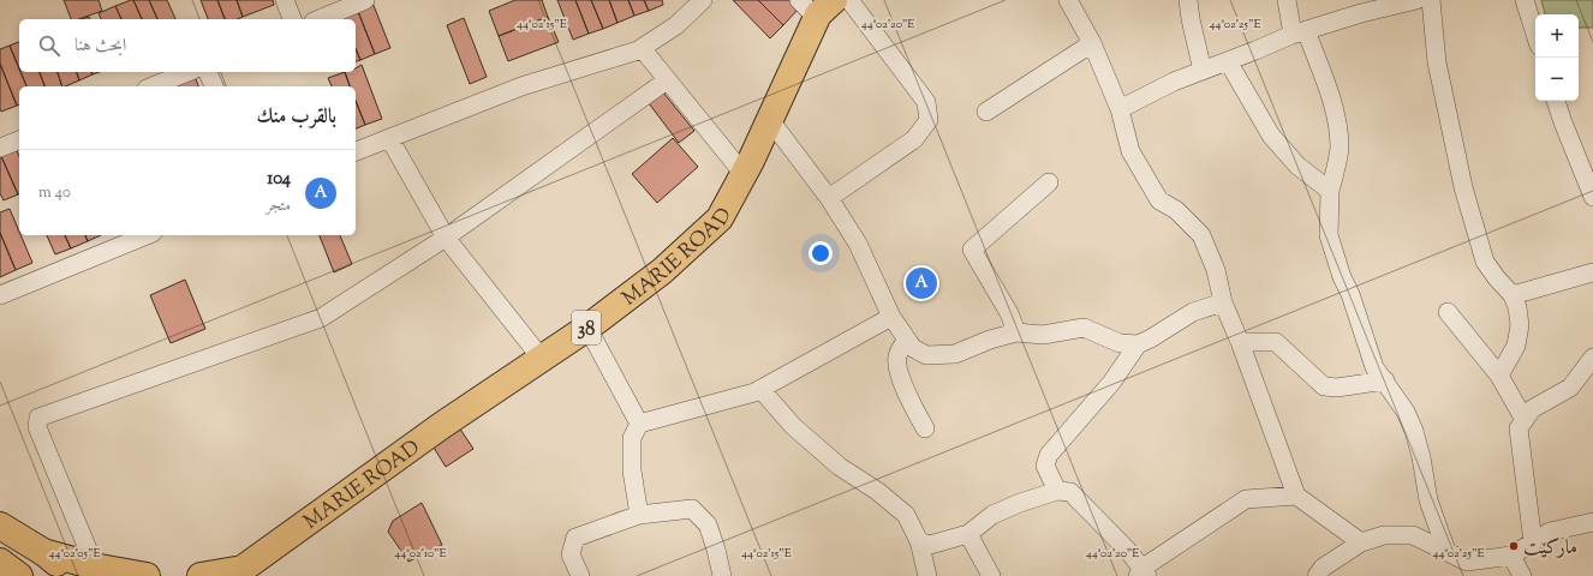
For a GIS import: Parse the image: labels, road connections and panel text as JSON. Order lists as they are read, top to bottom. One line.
{"streets":{"main road":["MARIE ROAD","38"]},"crossings":[["MARIE ROAD","38"]],"places":["مارکێت"],"page":{"map_buttons":["+","−"],"search":"ابحث هنا","heading":"بالقرب منك","list":[{"mark":"A","name":"104","note":"متجر","value":"40 m"}],"pins":"A"},"coordinates":["44°02'15\"E","44°02'20\"E","44°02'25\"E","44°02'05\"E","44°02'10\"E"]}
